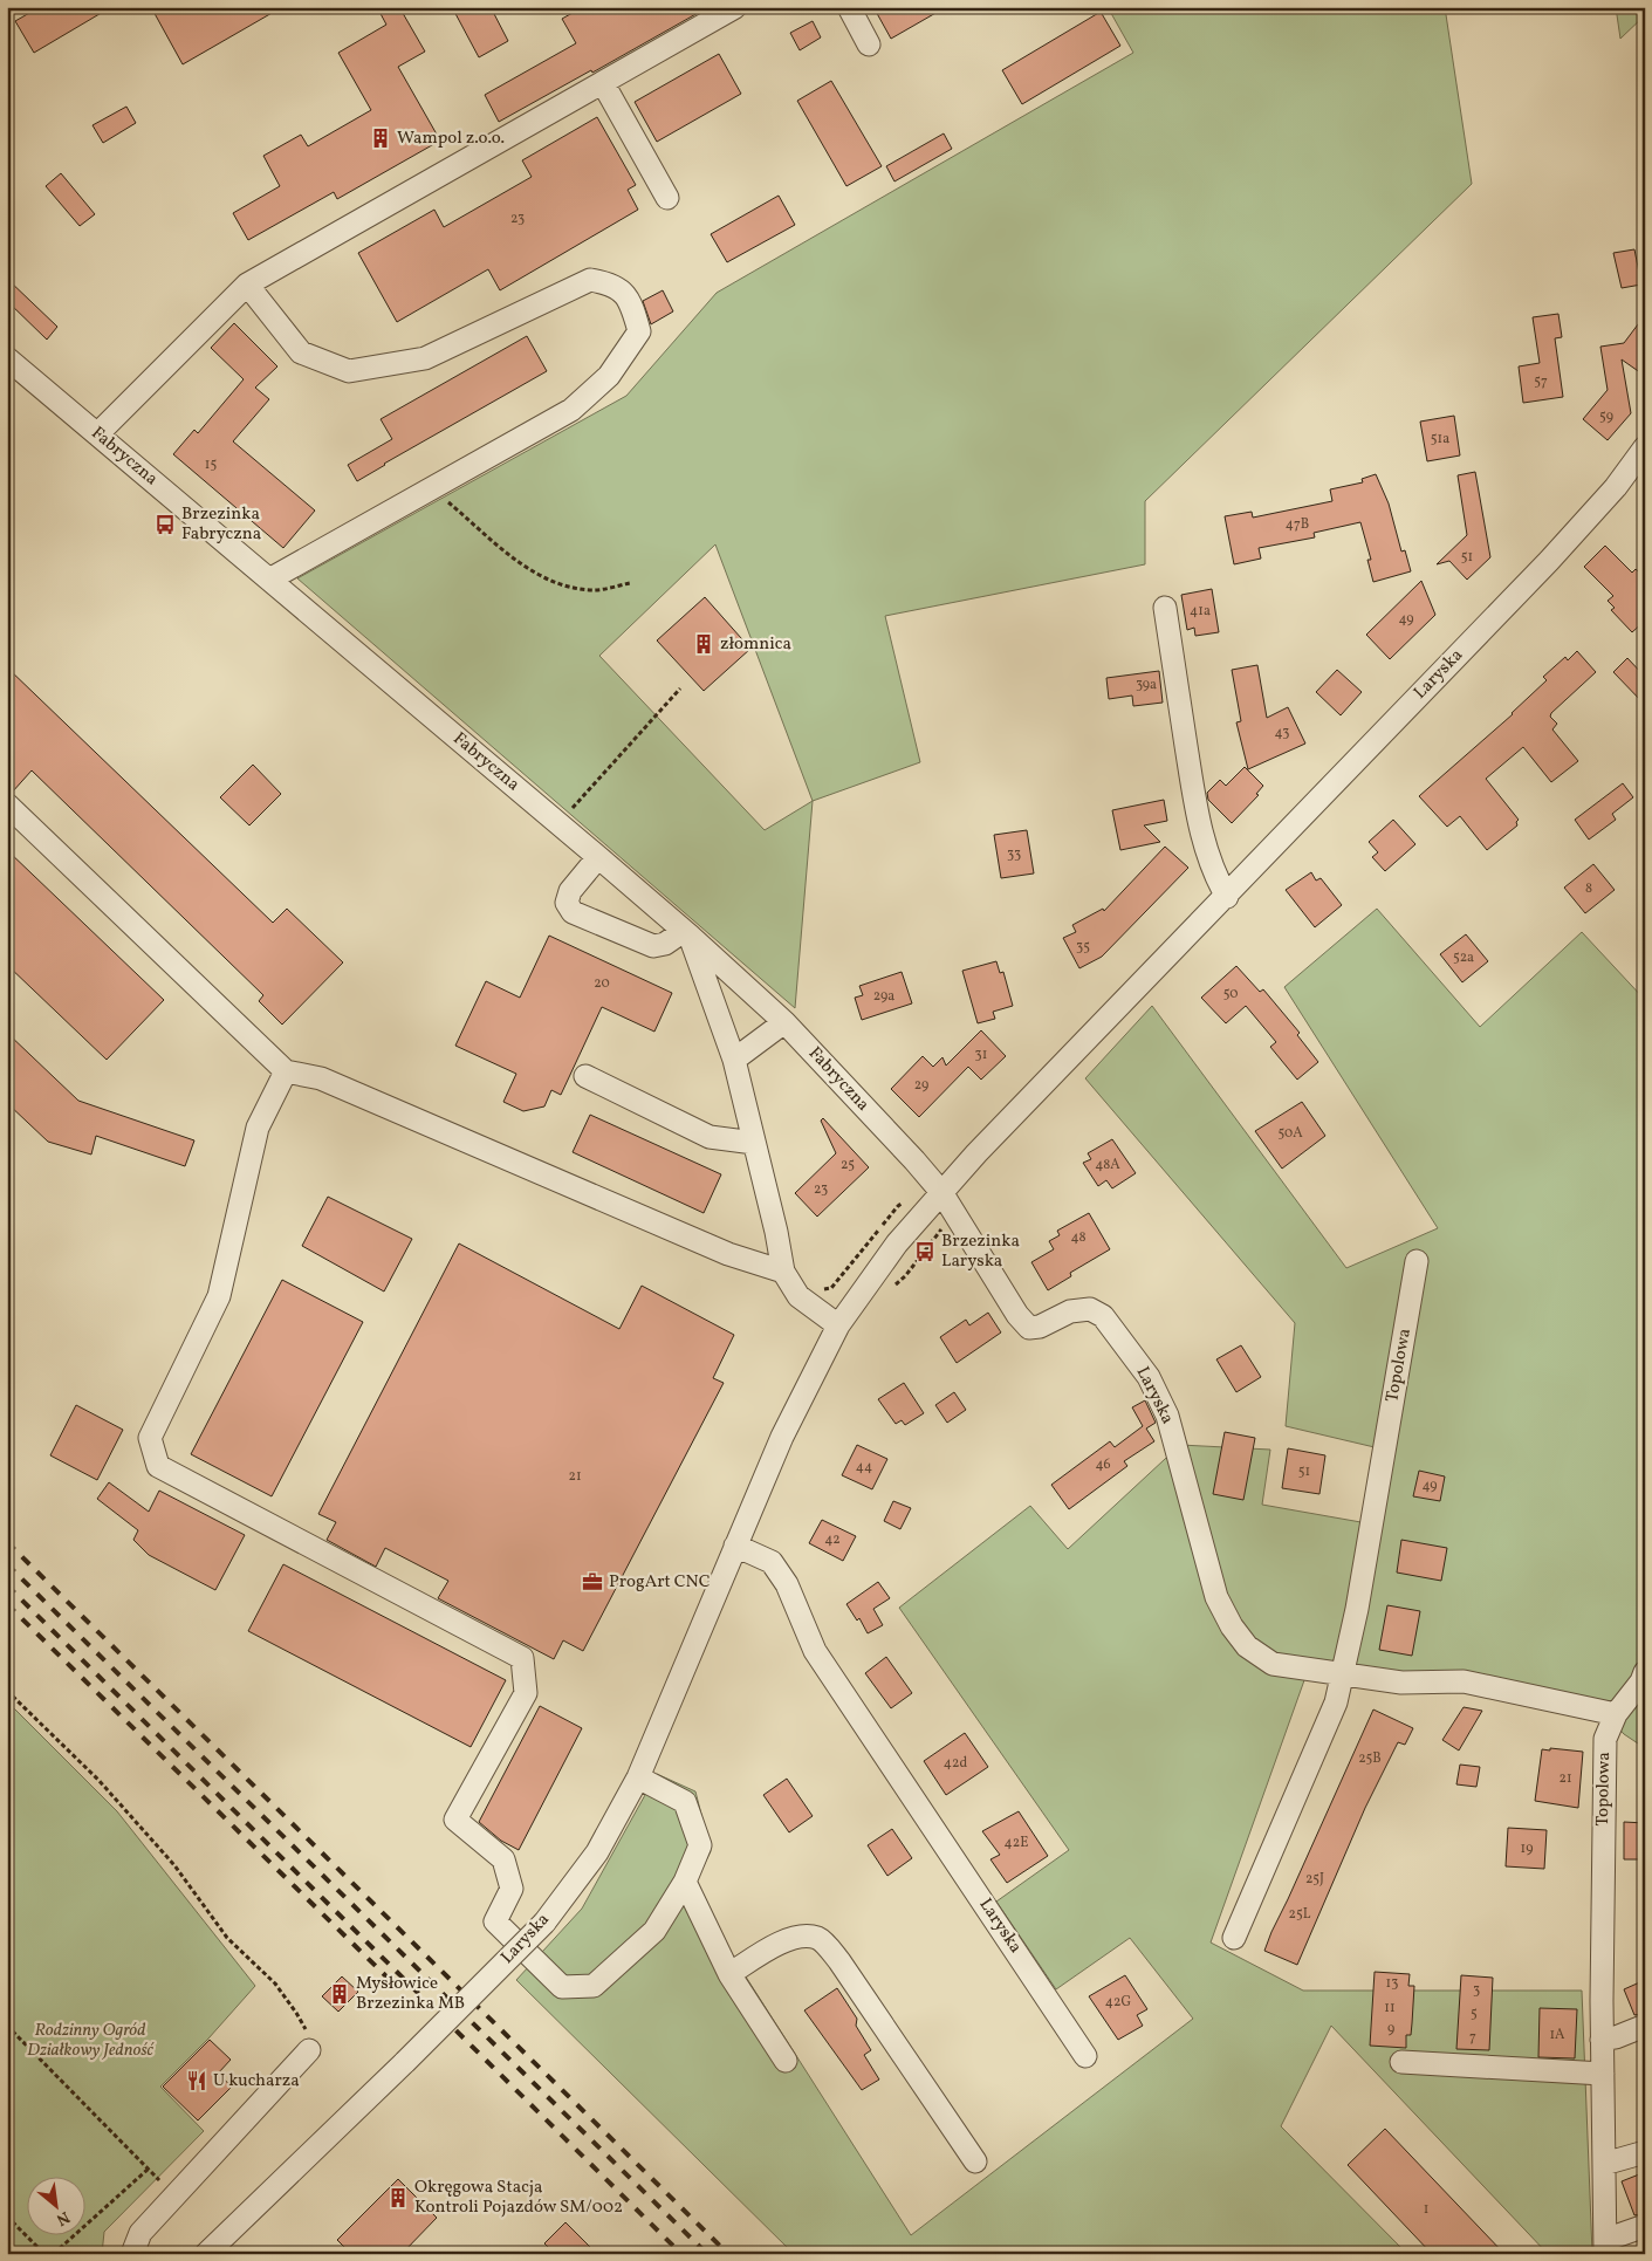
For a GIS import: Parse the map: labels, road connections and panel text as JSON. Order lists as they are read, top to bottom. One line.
{"streets":{"street":["Fabryczna","Laryska","Topolowa"]},"crossings":[["Fabryczna","Laryska"],["Laryska","Topolowa"]],"parks":["Rodzinny Ogród Działkowy Jedność"],"places":{"building":["Wampol z.o.o.","złomnica","Mysłowice Brzezinka MB","Okręgowa Stacja Kontroli Pojazdów SM/002"],"bus stop":["Brzezinka Fabryczna","Brzezinka Laryska"],"office":["ProgArt CNC"],"restaurant":["U kucharza"]},"house_numbers":["23","57","59","51a","15","47B","51","41a","49","39a","43","33","8","35","52a","20","50","29a","31","29","50A","25","48A","23","48","46","44","51","21","49","42","25B","42d","21","42E","19","25J","25L","13","3","42G","11","5","9","1A","7","1"],"north":"bottom right"}
